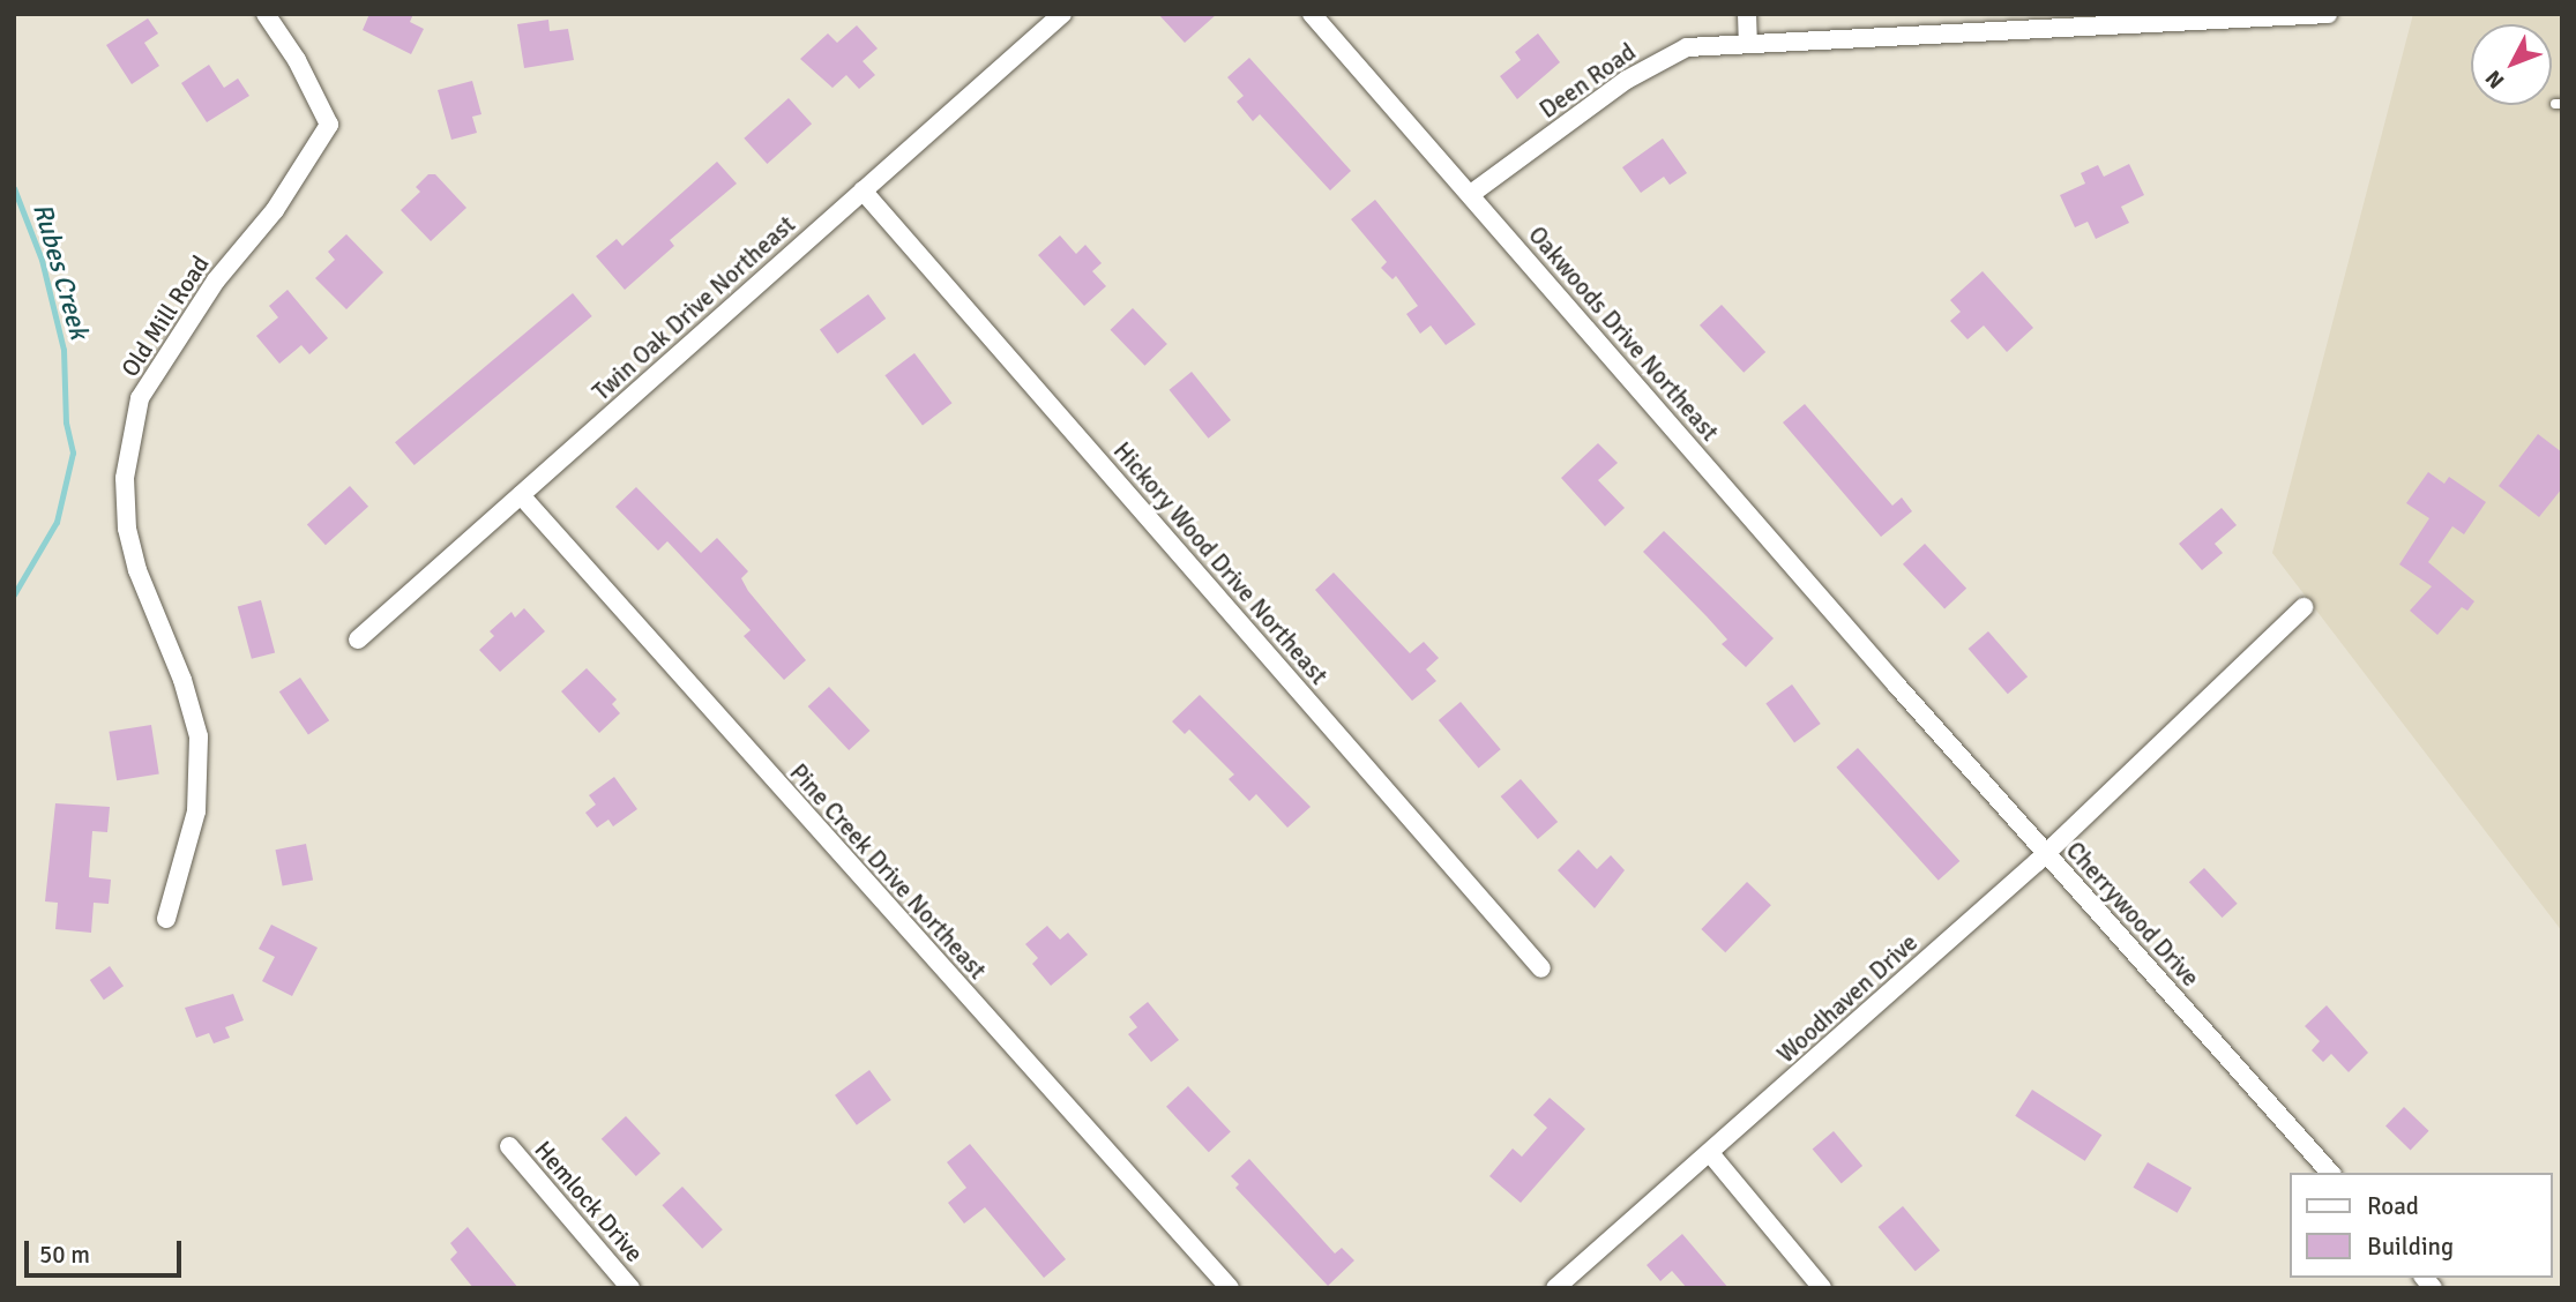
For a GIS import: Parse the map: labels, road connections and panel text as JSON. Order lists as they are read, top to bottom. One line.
{"streets":{"street":["Deen Road","Twin Oak Drive Northeast","Old Mill Road","Oakwoods Drive Northeast","Hickory Wood Drive Northeast","Pine Creek Drive Northeast","Cherrywood Drive","Woodhaven Drive","Hemlock Drive"]},"crossings":[["Deen Road","Oakwoods Drive Northeast"],["Twin Oak Drive Northeast","Hickory Wood Drive Northeast"],["Twin Oak Drive Northeast","Pine Creek Drive Northeast"],["Oakwoods Drive Northeast","Cherrywood Drive"],["Cherrywood Drive","Woodhaven Drive"]],"water":["Rubes Creek"],"legend":["Road","Building"],"scale_bar":"50 m","north":"bottom left"}
